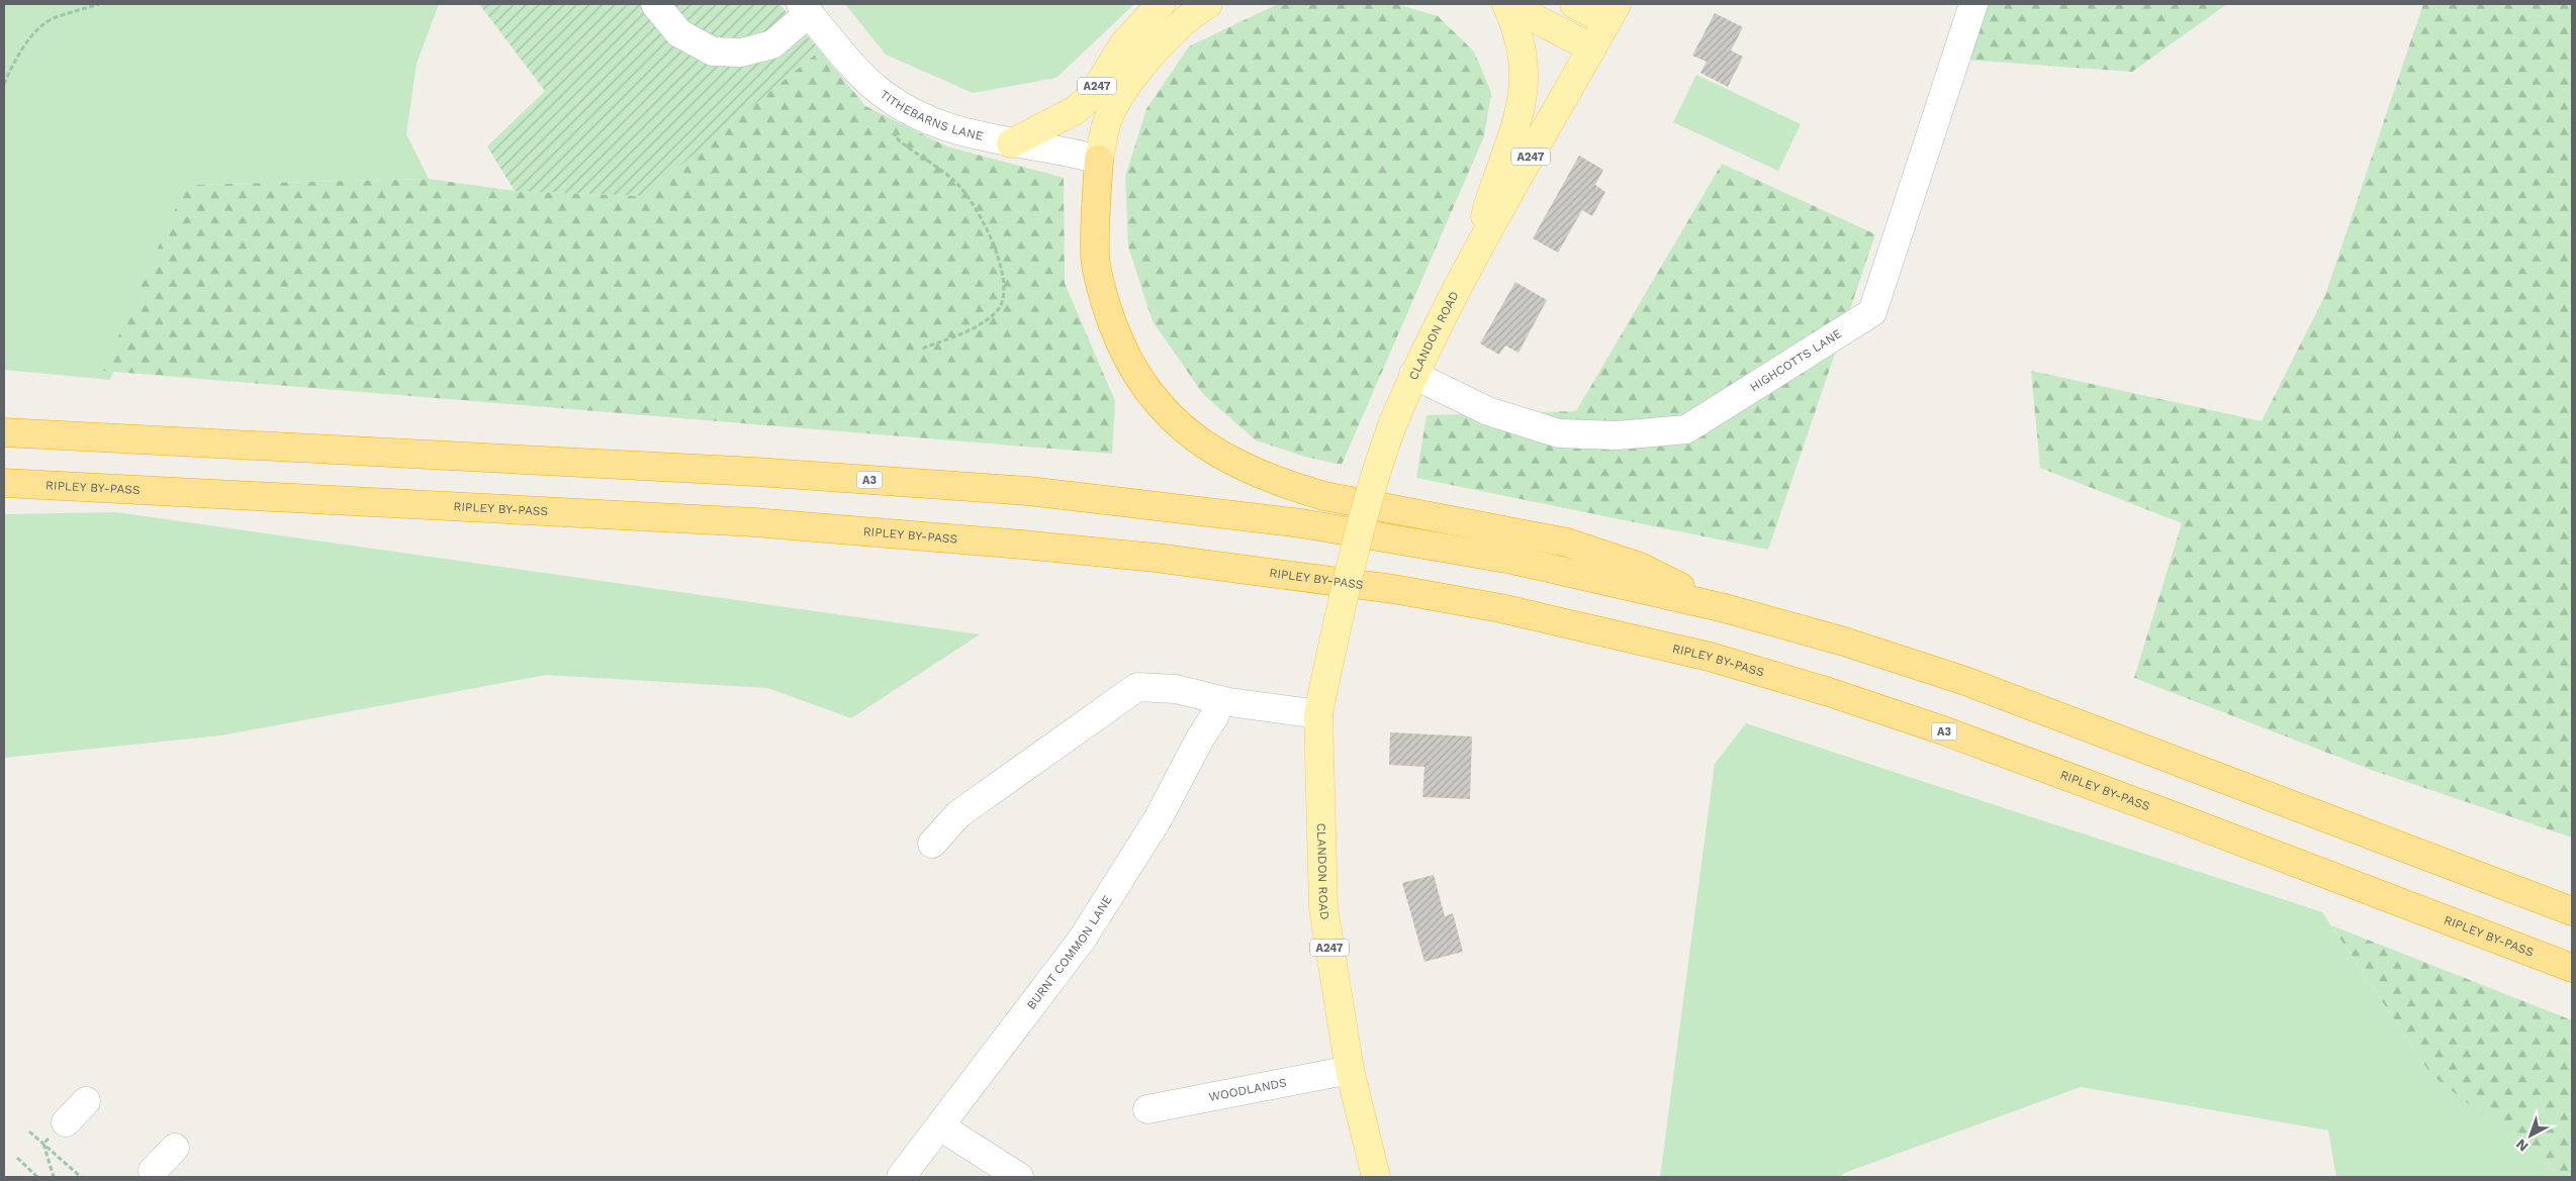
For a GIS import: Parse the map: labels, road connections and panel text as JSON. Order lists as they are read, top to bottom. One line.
{"streets":{"highway":["A3","RIPLEY BY-PASS"],"main road":["A247","CLANDON ROAD"],"street":["TITHEBARNS LANE","HIGHCOTTS LANE","BURNT COMMON LANE","WOODLANDS"]},"crossings":[["A247","TITHEBARNS LANE"],["A247","CLANDON ROAD"],["CLANDON ROAD","HIGHCOTTS LANE"],["CLANDON ROAD","WOODLANDS"]],"north":"bottom left"}
